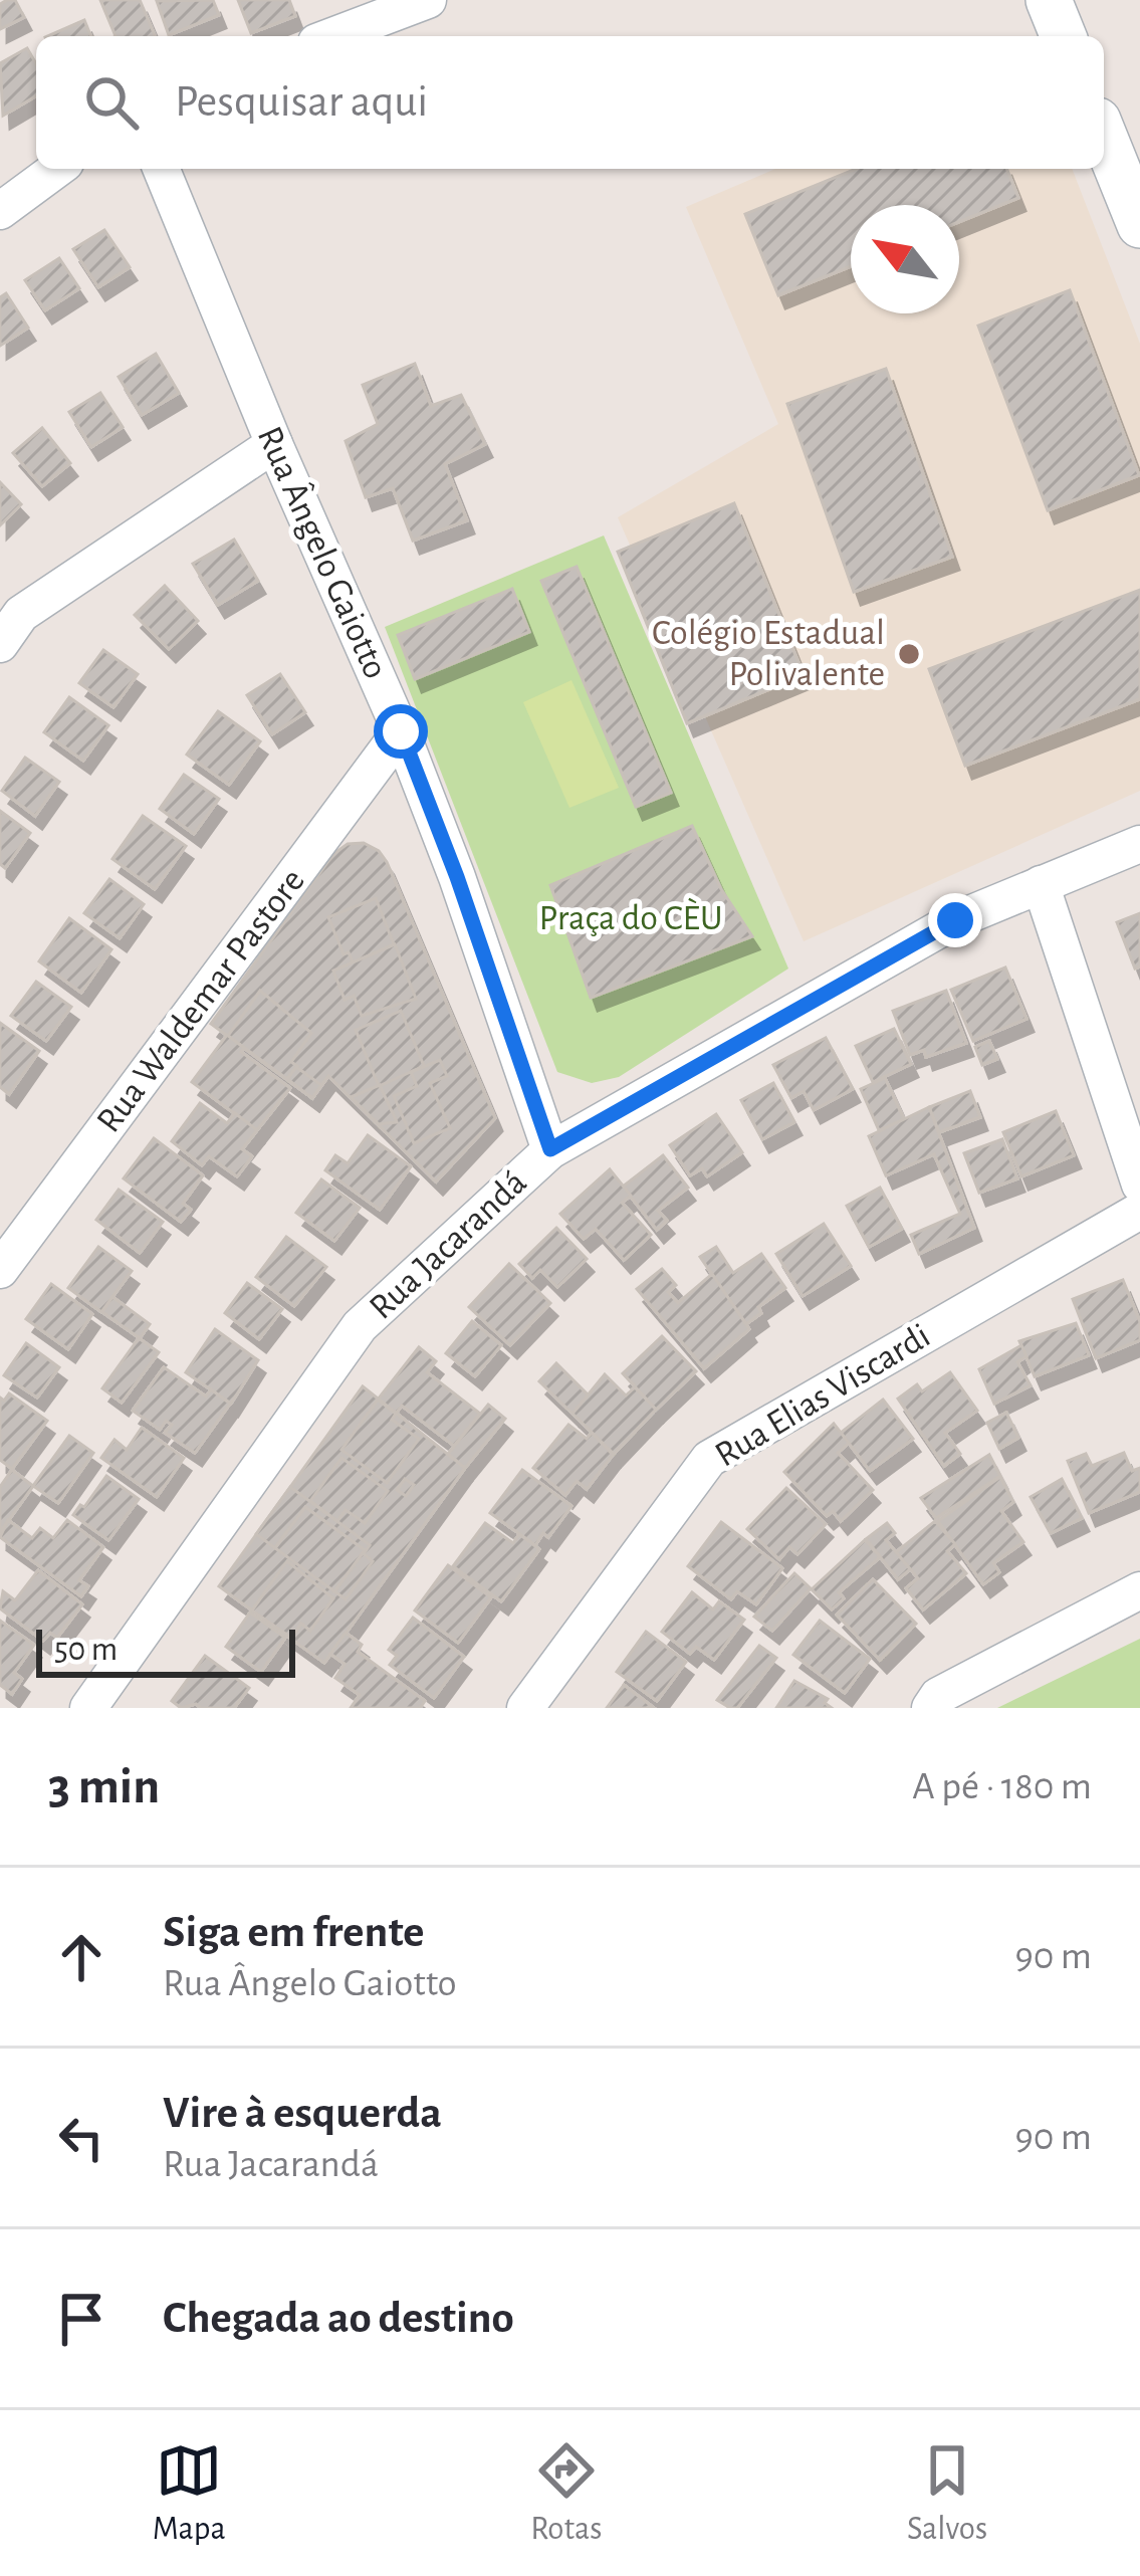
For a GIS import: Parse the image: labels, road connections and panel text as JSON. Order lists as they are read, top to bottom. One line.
{"streets":{"street":["Rua Ângelo Gaiotto","Rua Waldemar Pastore","Rua Jacarandá","Rua Elias Viscardi"]},"crossings":[["Rua Ângelo Gaiotto","Rua Waldemar Pastore"],["Rua Ângelo Gaiotto","Rua Jacarandá"]],"parks":["Praça do CÈU"],"places":["Colégio Estadual Polivalente"],"scale_bar":"50 m","north":"top left","page":{"search":"Pesquisar aqui","scale":"50 m","heading":["3 min","A pé · 180 m"],"list":[["Siga em frente","Rua Ângelo Gaiotto","90 m"],["Vire à esquerda","Rua Jacarandá","90 m"],"Chegada ao destino"],"nav":["Mapa","Rotas","Salvos"]}}
